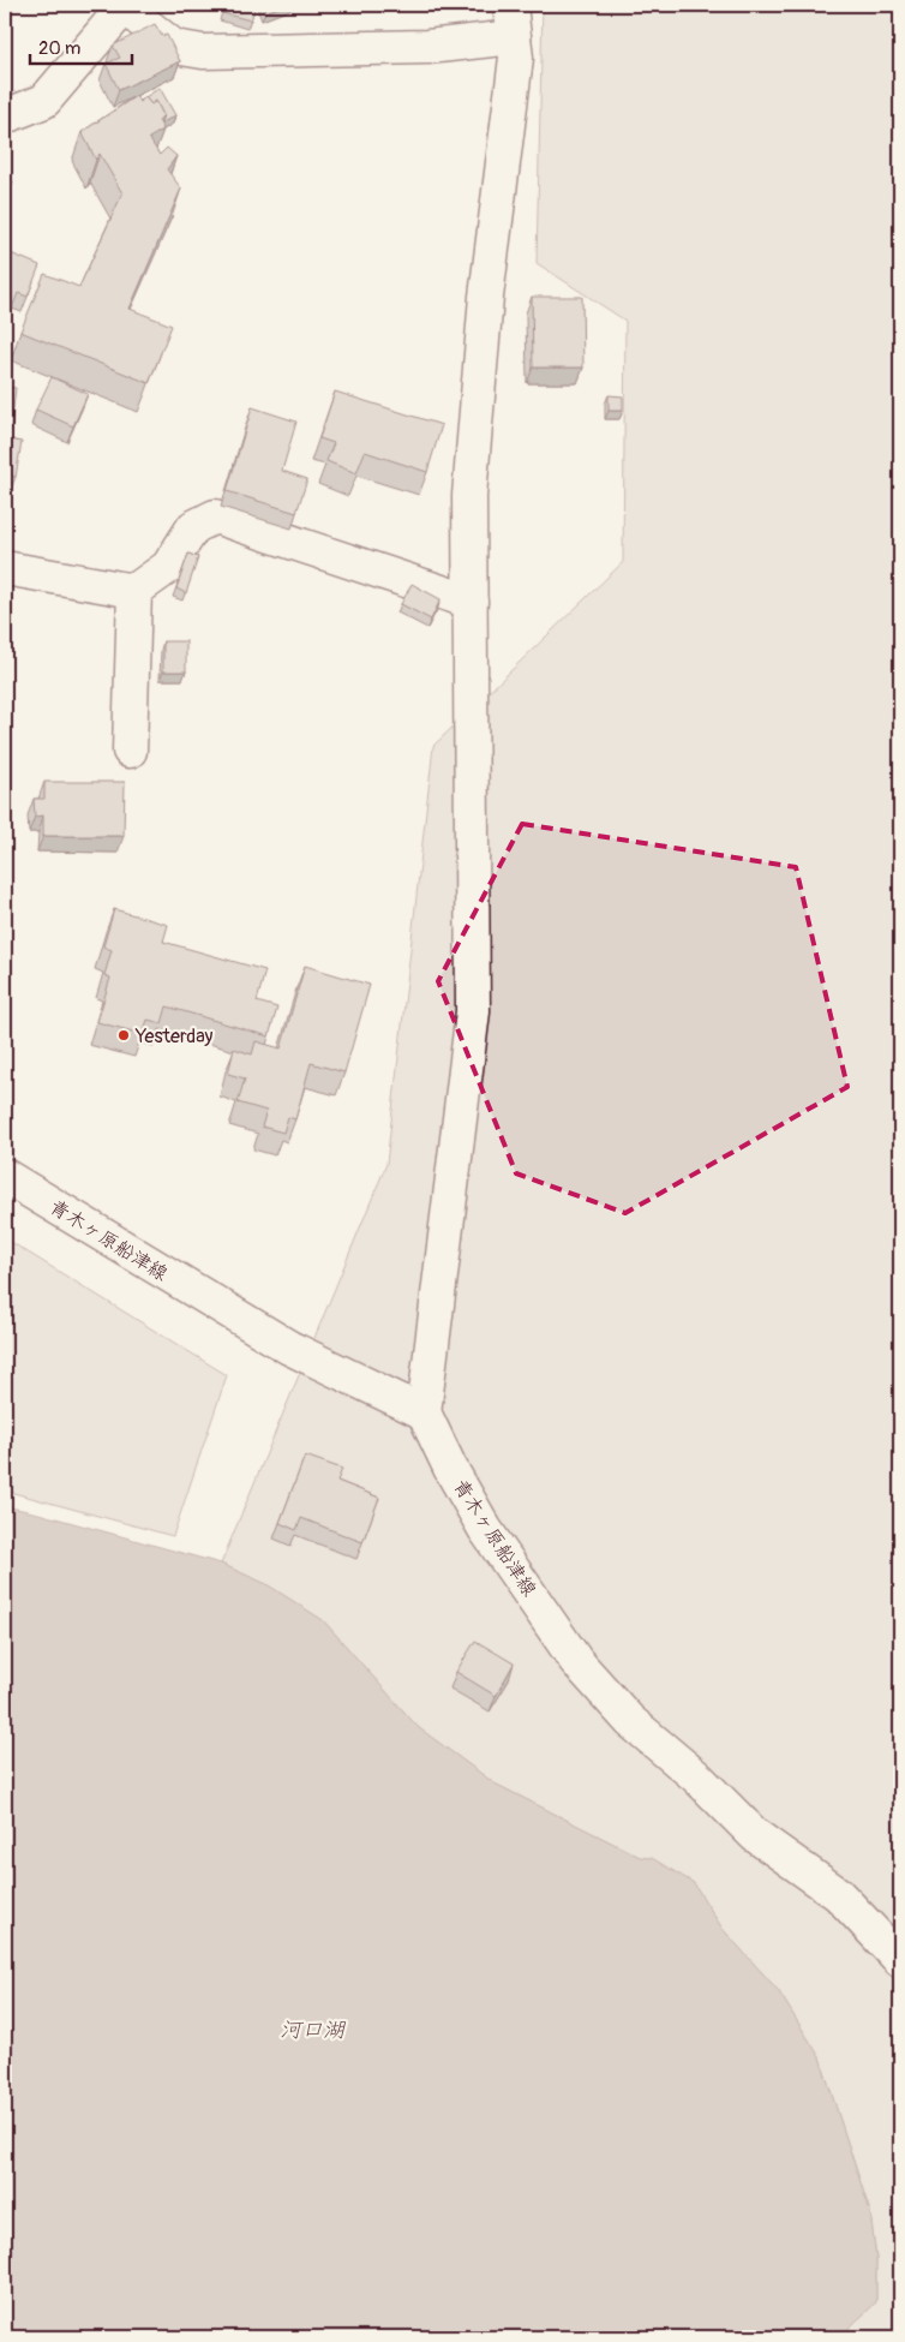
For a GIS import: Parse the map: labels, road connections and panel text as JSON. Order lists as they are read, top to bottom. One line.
{"streets":{"street":["青木ヶ原船津線"]},"water":["河口湖"],"places":["Yesterday"],"scale_bar":"20 m"}
